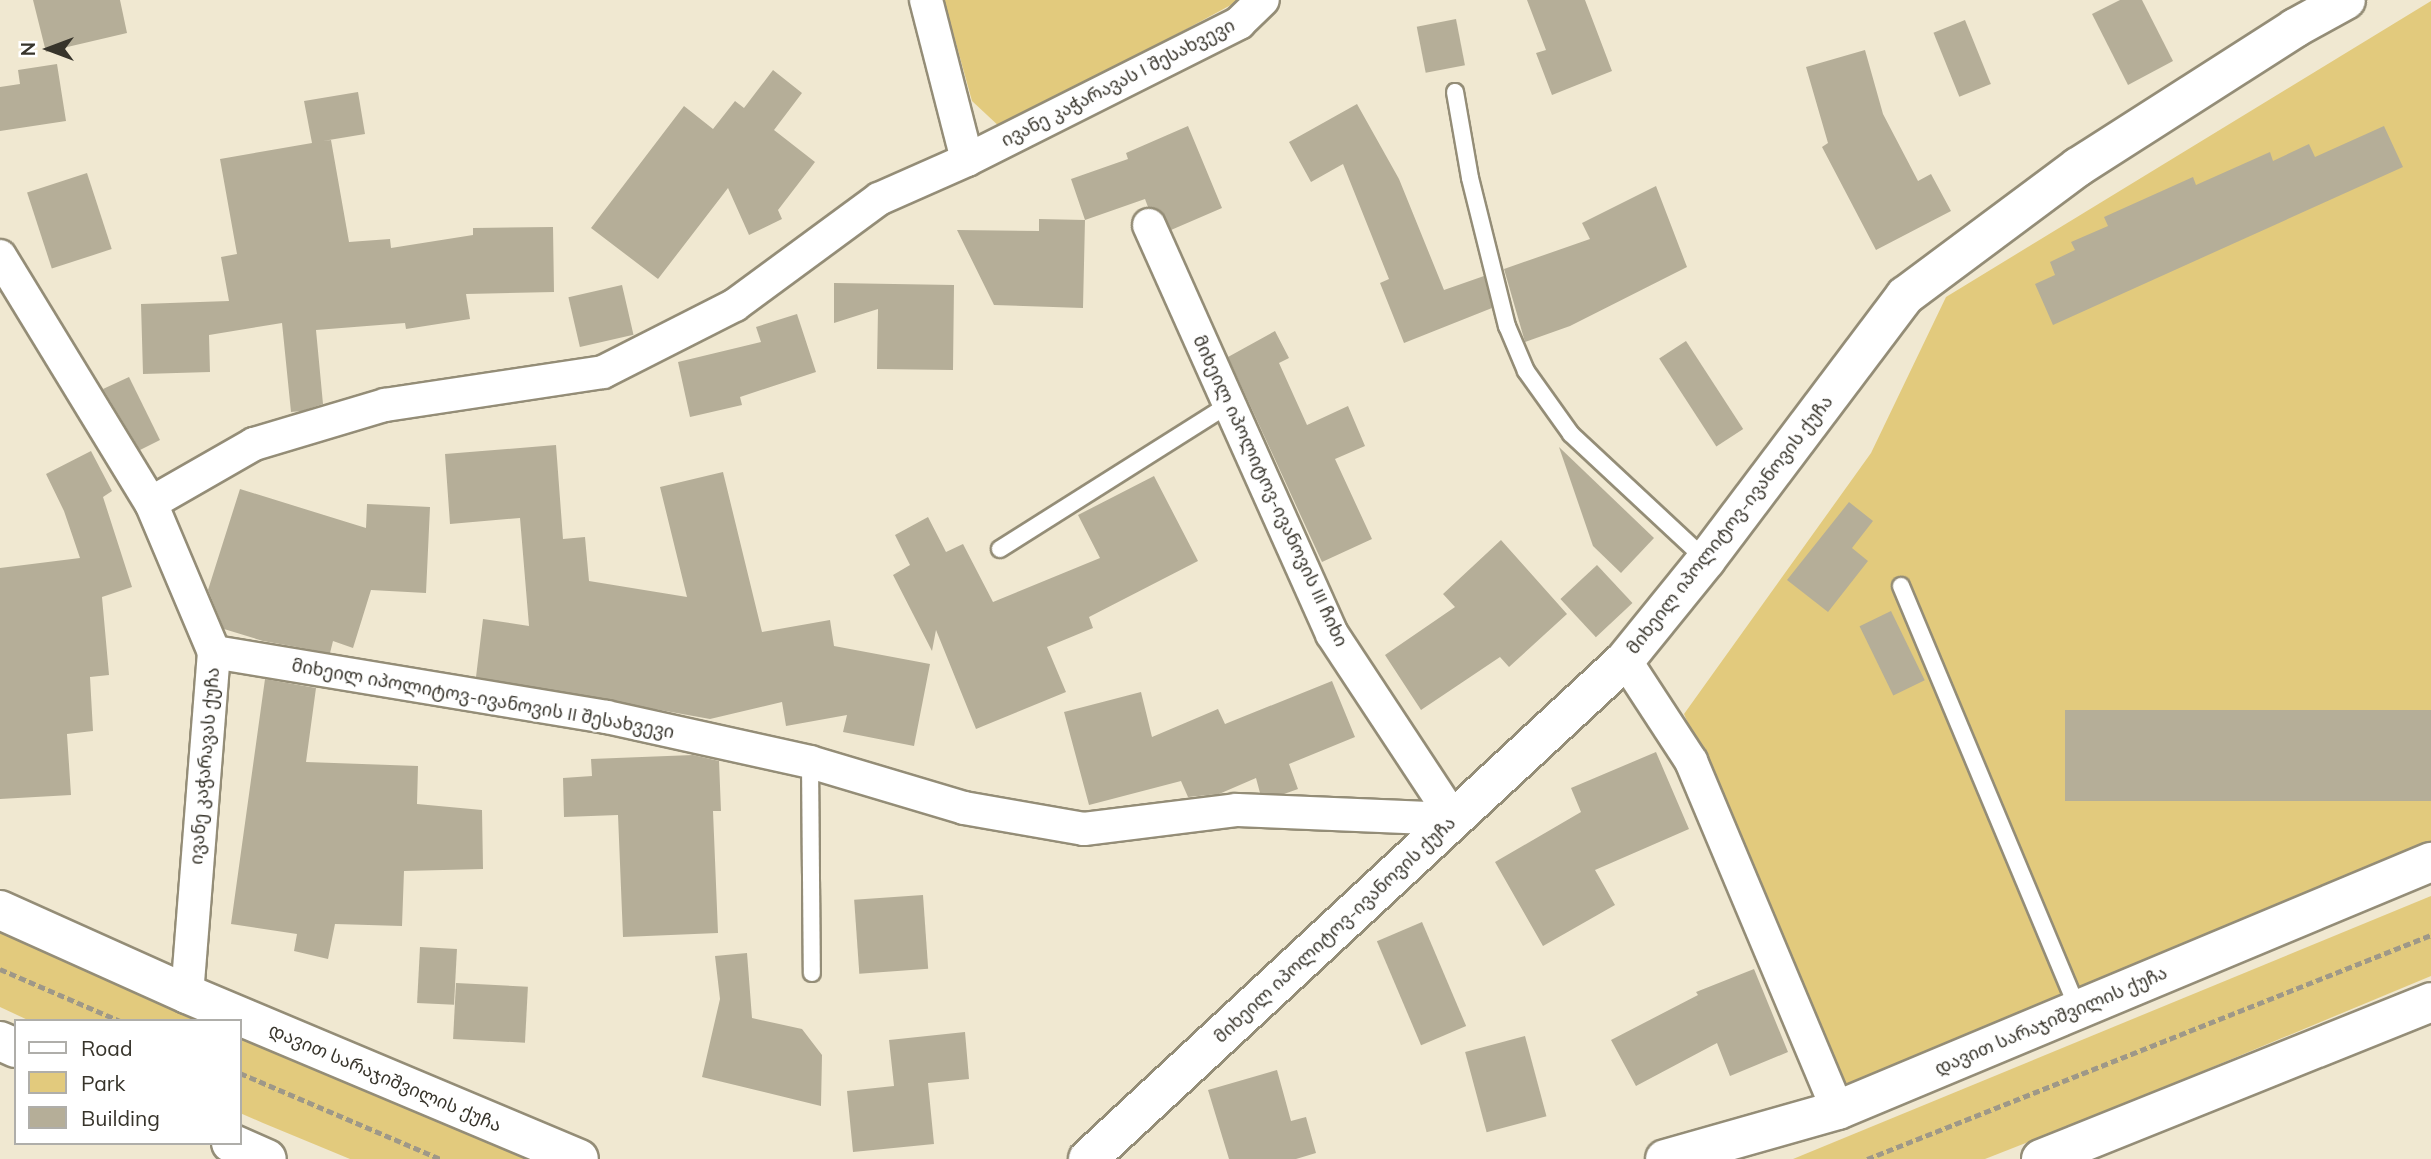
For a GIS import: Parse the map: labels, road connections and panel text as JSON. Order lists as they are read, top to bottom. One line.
{"streets":{"main road":["მიხეილ იპოლიტოვ-ივანოვის ქუჩა","დავით სარაჯიშვილის ქუჩა"],"street":["ივანე კაჭარავას I შესახვევი","მიხეილ იპოლიტოვ-ივანოვის III ჩიხი","მიხეილ იპოლიტოვ-ივანოვის II შესახვევი","ივანე კაჭარავას ქუჩა"]},"crossings":[["ივანე კაჭარავას I შესახვევი","ივანე კაჭარავას ქუჩა"],["მიხეილ იპოლიტოვ-ივანოვის III ჩიხი","მიხეილ იპოლიტოვ-ივანოვის ქუჩა"],["მიხეილ იპოლიტოვ-ივანოვის III ჩიხი","მიხეილ იპოლიტოვ-ივანოვის II შესახვევი"],["მიხეილ იპოლიტოვ-ივანოვის ქუჩა","მიხეილ იპოლიტოვ-ივანოვის II შესახვევი"],["მიხეილ იპოლიტოვ-ივანოვის II შესახვევი","ივანე კაჭარავას ქუჩა"],["ივანე კაჭარავას ქუჩა","დავით სარაჯიშვილის ქუჩა"]],"legend":["Road","Park","Building"],"north":"left"}
